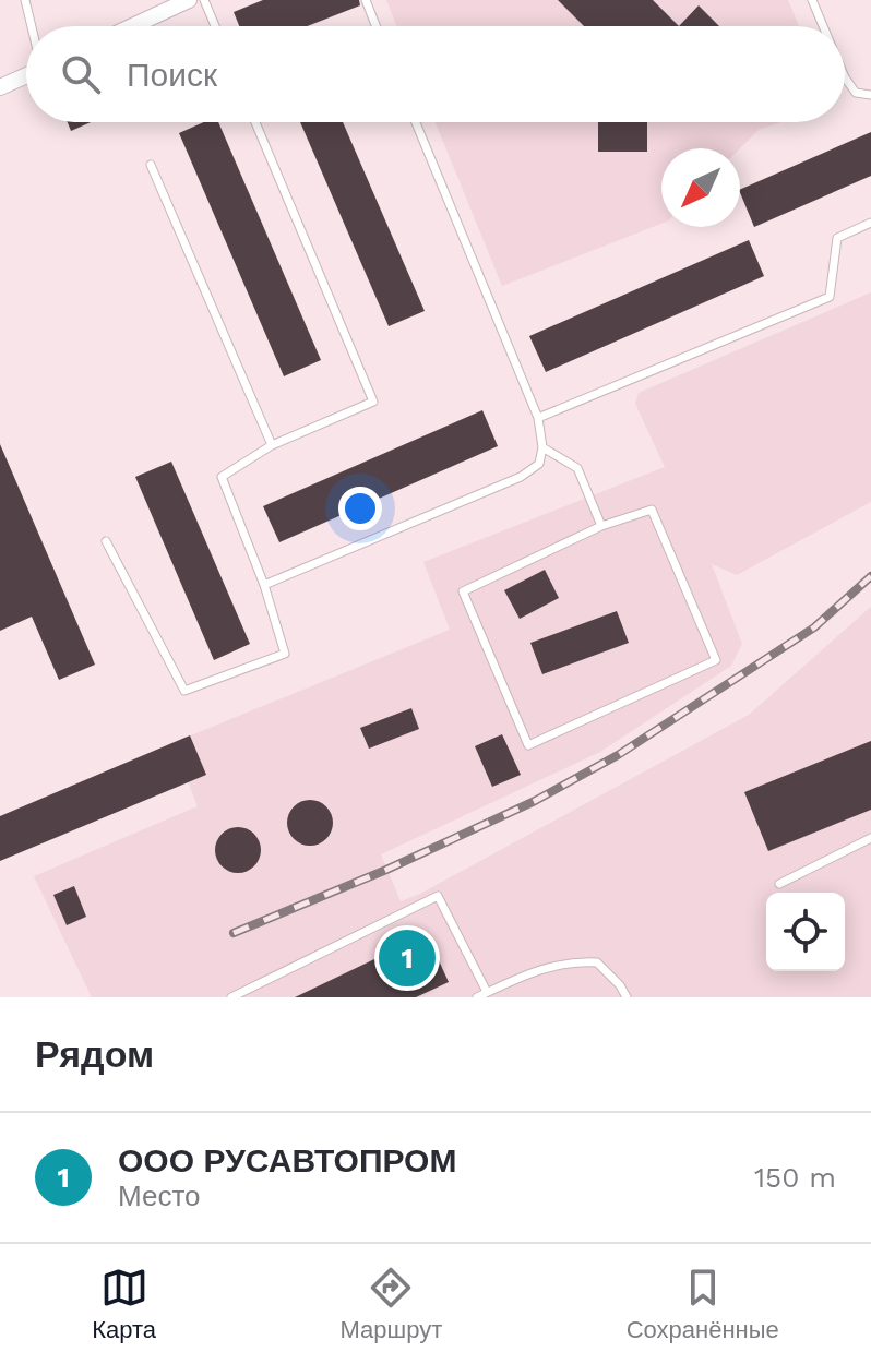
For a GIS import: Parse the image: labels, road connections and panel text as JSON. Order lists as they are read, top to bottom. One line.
{"north":"bottom left","page":{"search":"Поиск","pins":"1","heading":"Рядом","list":[{"mark":"1","name":"ООО РУСАВТОПРОМ","note":"Место","value":"150 m"}],"nav":["Карта","Маршрут","Сохранённые"]}}
